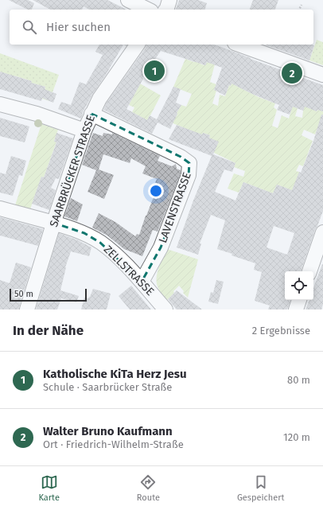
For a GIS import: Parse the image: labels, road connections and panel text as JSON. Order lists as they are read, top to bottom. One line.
{"streets":{"street":["SAARBRÜCKER STRASSE","LAVENSTRASSE","ZELLSTRASSE"]},"crossings":[["SAARBRÜCKER STRASSE","LAVENSTRASSE"],["SAARBRÜCKER STRASSE","ZELLSTRASSE"],["LAVENSTRASSE","ZELLSTRASSE"]],"scale_bar":"50 m","page":{"search":"Hier suchen","pins":["1","2"],"scale":"50 m","heading":["In der Nähe","2 Ergebnisse"],"list":[{"mark":"1","name":"Katholische KiTa Herz Jesu","note":"Schule · Saarbrücker Straße","value":"80 m"},{"mark":"2","name":"Walter Bruno Kaufmann","note":"Ort · Friedrich-Wilhelm-Straße","value":"120 m"}],"nav":["Karte","Route","Gespeichert"]}}
